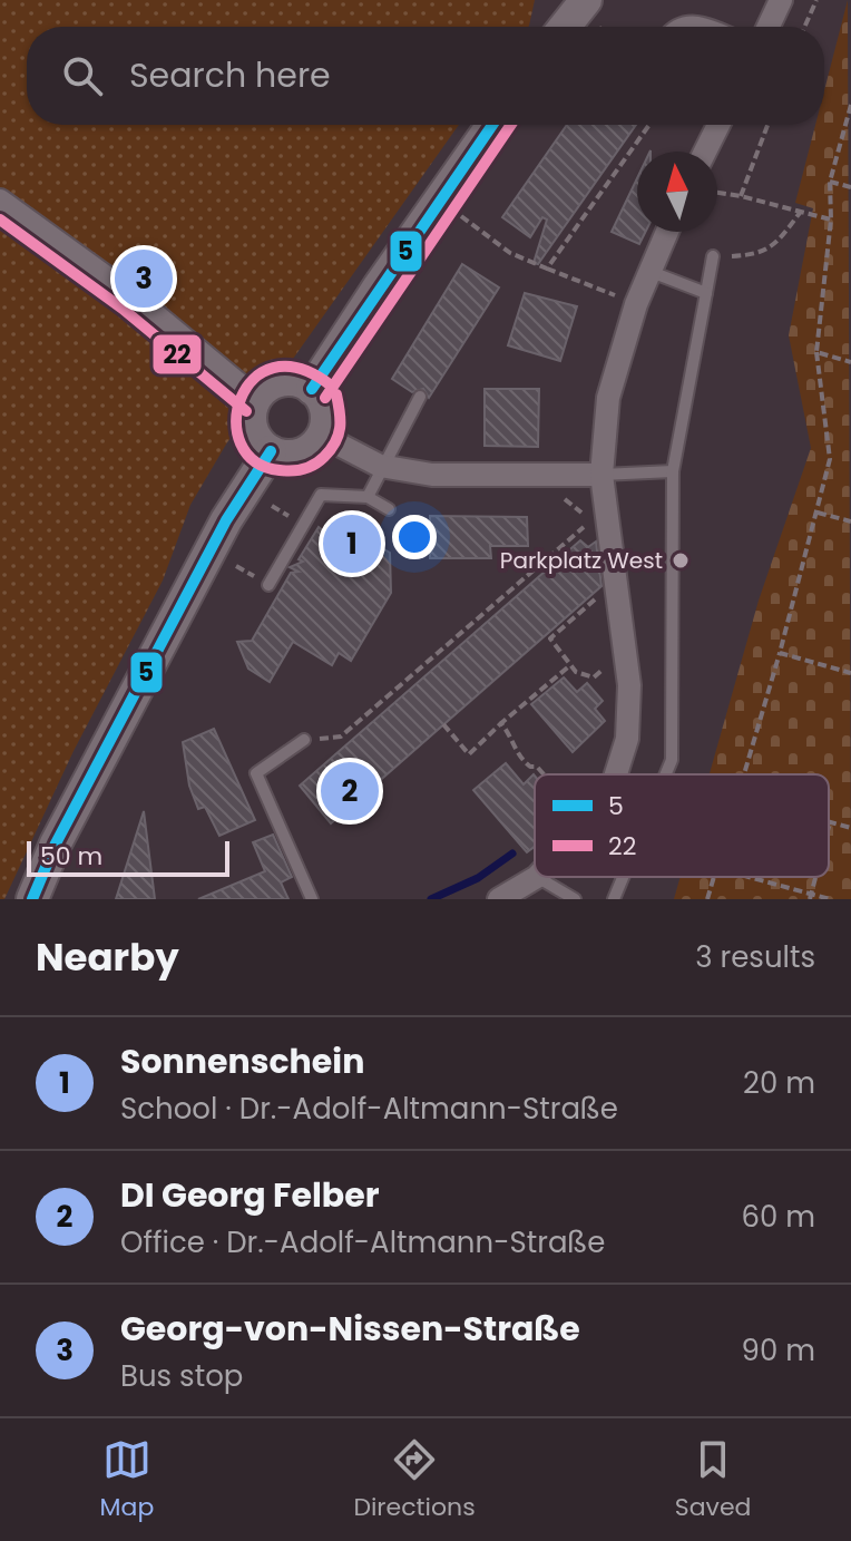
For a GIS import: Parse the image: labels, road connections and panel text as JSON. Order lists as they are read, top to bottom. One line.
{"places":["Parkplatz West"],"lines":["transit line 5","transit line 22"],"legend":["5","22"],"scale_bar":"50 m","north":"top","page":{"search":"Search here","pins":["3","1","2"],"scale":"50 m","heading":["Nearby","3 results"],"list":[{"mark":"1","name":"Sonnenschein","note":"School · Dr.-Adolf-Altmann-Straße","value":"20 m"},{"mark":"2","name":"DI Georg Felber","note":"Office · Dr.-Adolf-Altmann-Straße","value":"60 m"},{"mark":"3","name":"Georg-von-Nissen-Straße","note":"Bus stop","value":"90 m"}],"nav":["Map","Directions","Saved"]}}
